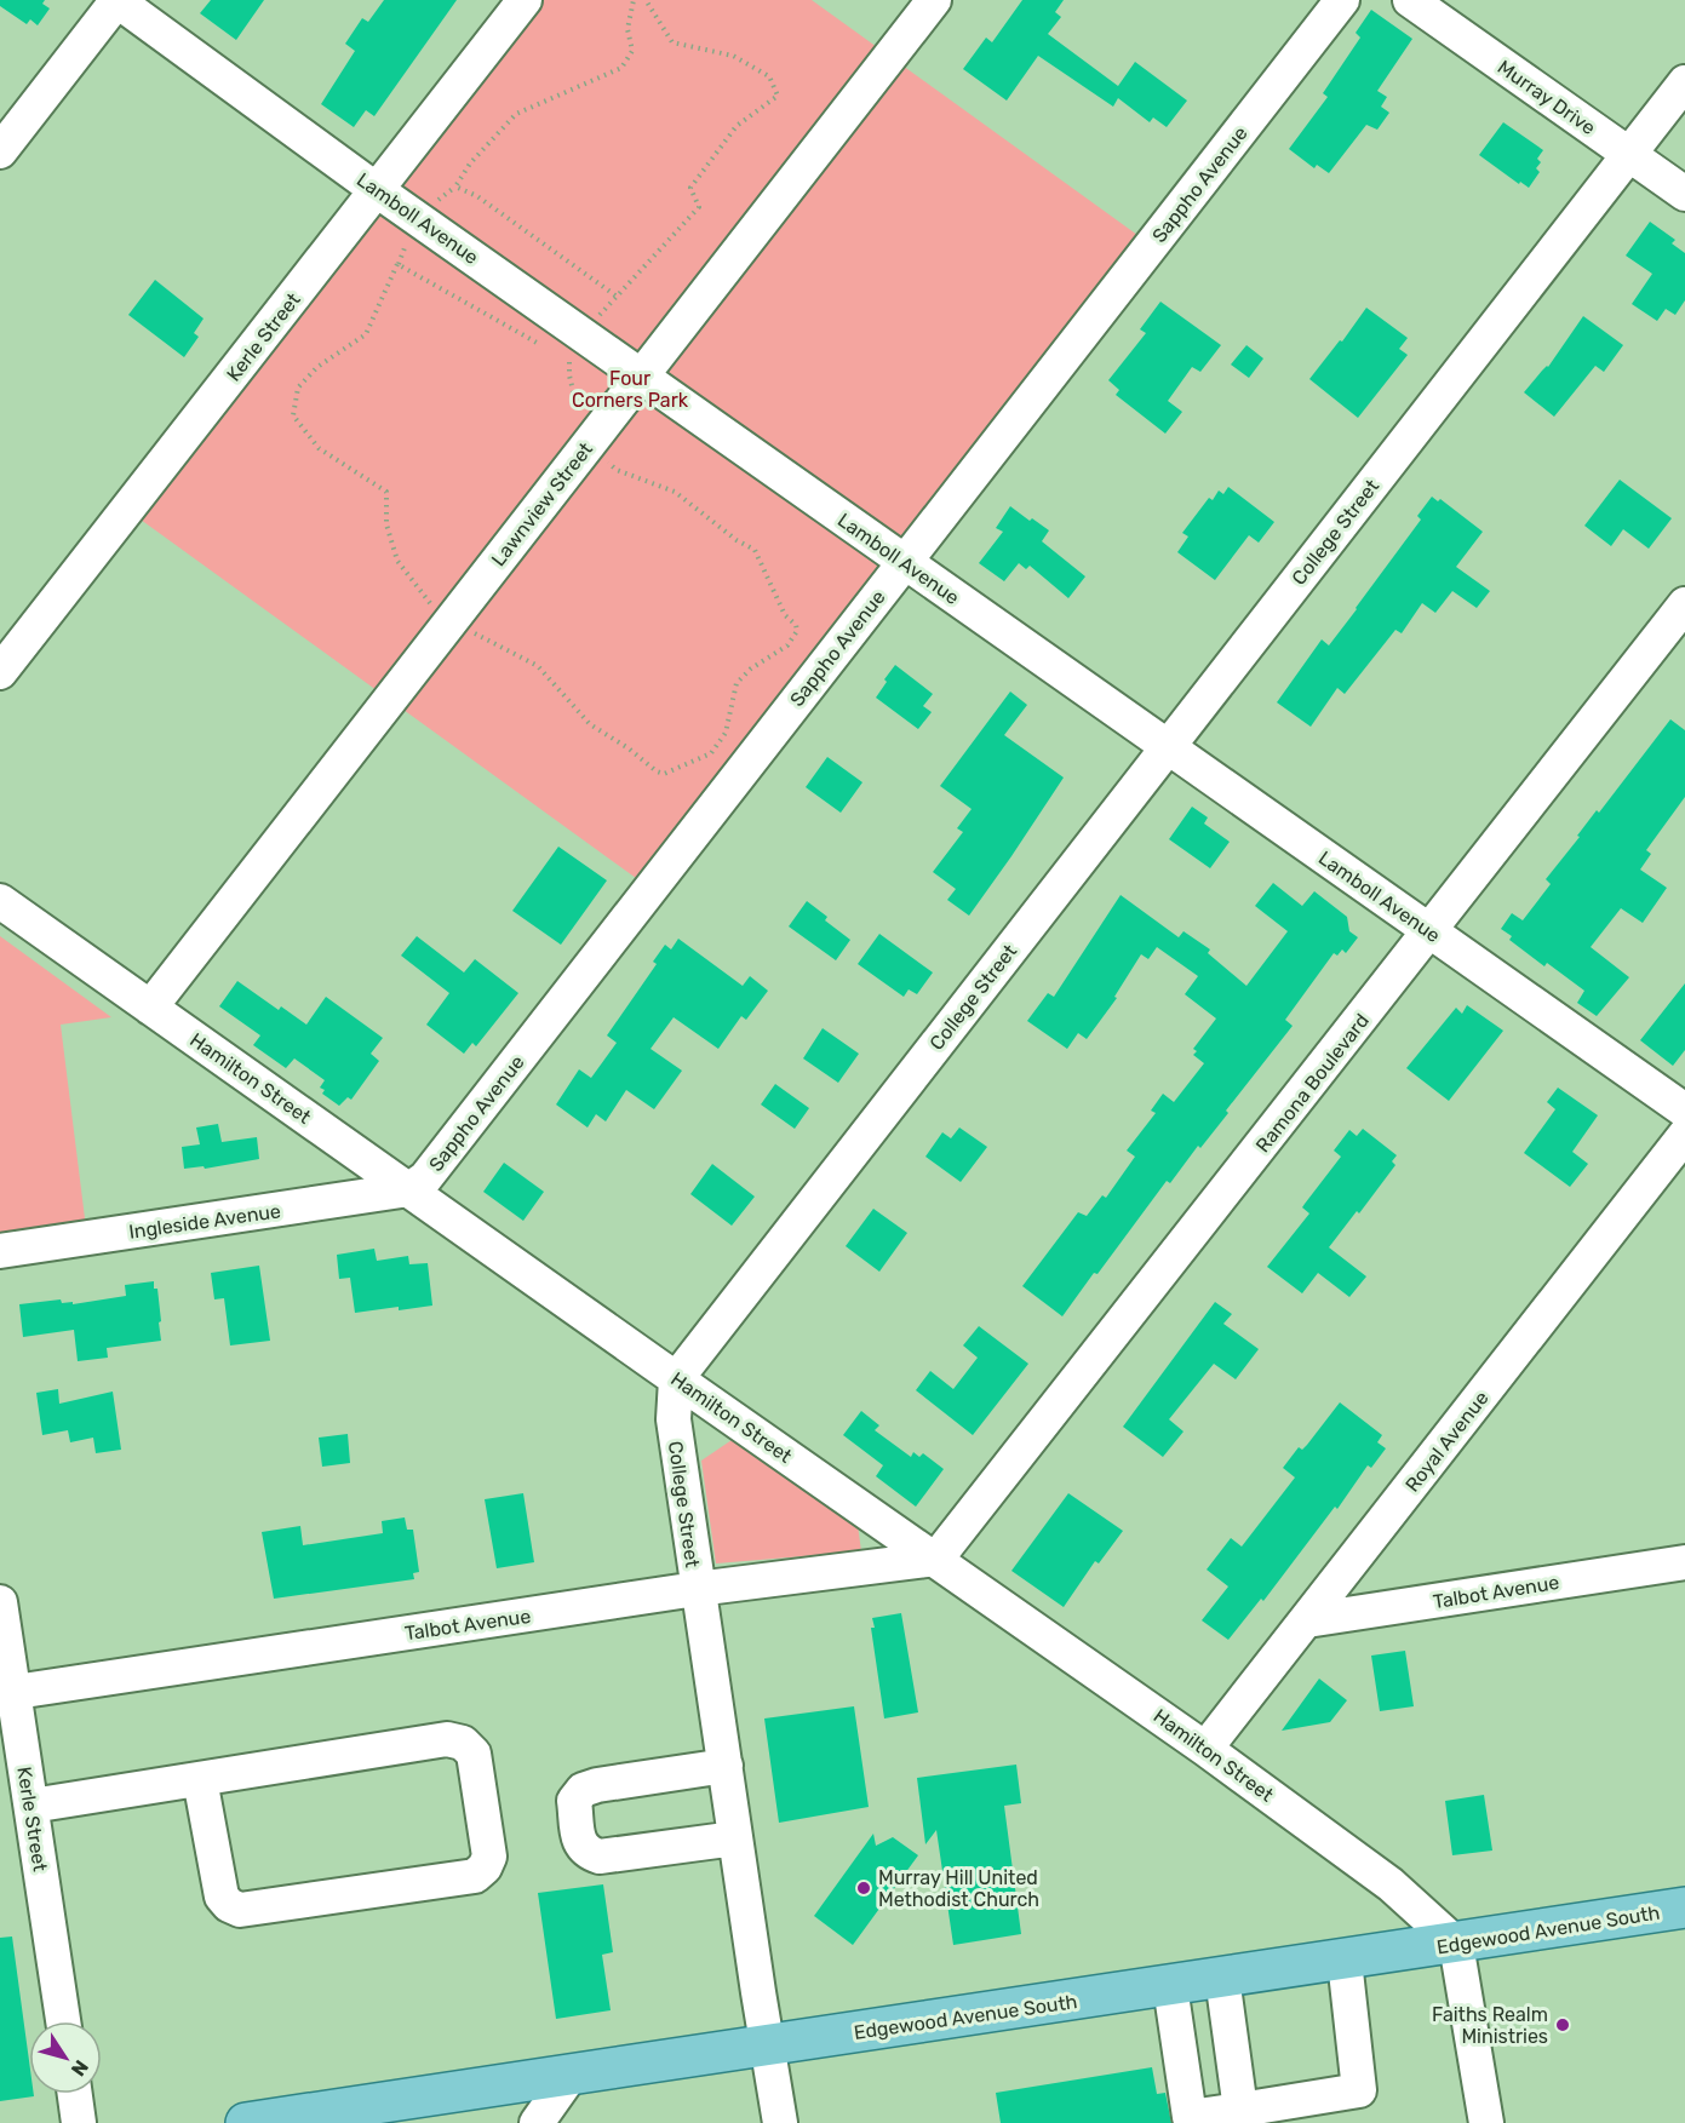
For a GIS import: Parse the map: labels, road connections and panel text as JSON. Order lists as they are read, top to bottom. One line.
{"streets":{"main road":["Edgewood Avenue South"],"street":["Murray Drive","Sappho Avenue","Lamboll Avenue","Kerle Street","Lawnview Street","College Street","Hamilton Street","Ramona Boulevard","Ingleside Avenue","Royal Avenue","Talbot Avenue"]},"crossings":[["Murray Drive","College Street"],["Sappho Avenue","Lamboll Avenue"],["Sappho Avenue","Hamilton Street"],["Sappho Avenue","Ingleside Avenue"],["Lamboll Avenue","Kerle Street"],["Lamboll Avenue","Lawnview Street"],["Lamboll Avenue","College Street"],["Lamboll Avenue","Ramona Boulevard"],["Kerle Street","Talbot Avenue"],["Lawnview Street","Hamilton Street"],["College Street","Hamilton Street"],["College Street","Talbot Avenue"],["College Street","Edgewood Avenue South"],["Hamilton Street","Ramona Boulevard"],["Hamilton Street","Ingleside Avenue"],["Hamilton Street","Royal Avenue"],["Hamilton Street","Talbot Avenue"],["Hamilton Street","Edgewood Avenue South"],["Ramona Boulevard","Talbot Avenue"],["Royal Avenue","Talbot Avenue"]],"parks":["Four Corners Park"],"places":["Murray Hill United Methodist Church","Faiths Realm Ministries"],"north":"bottom right"}
